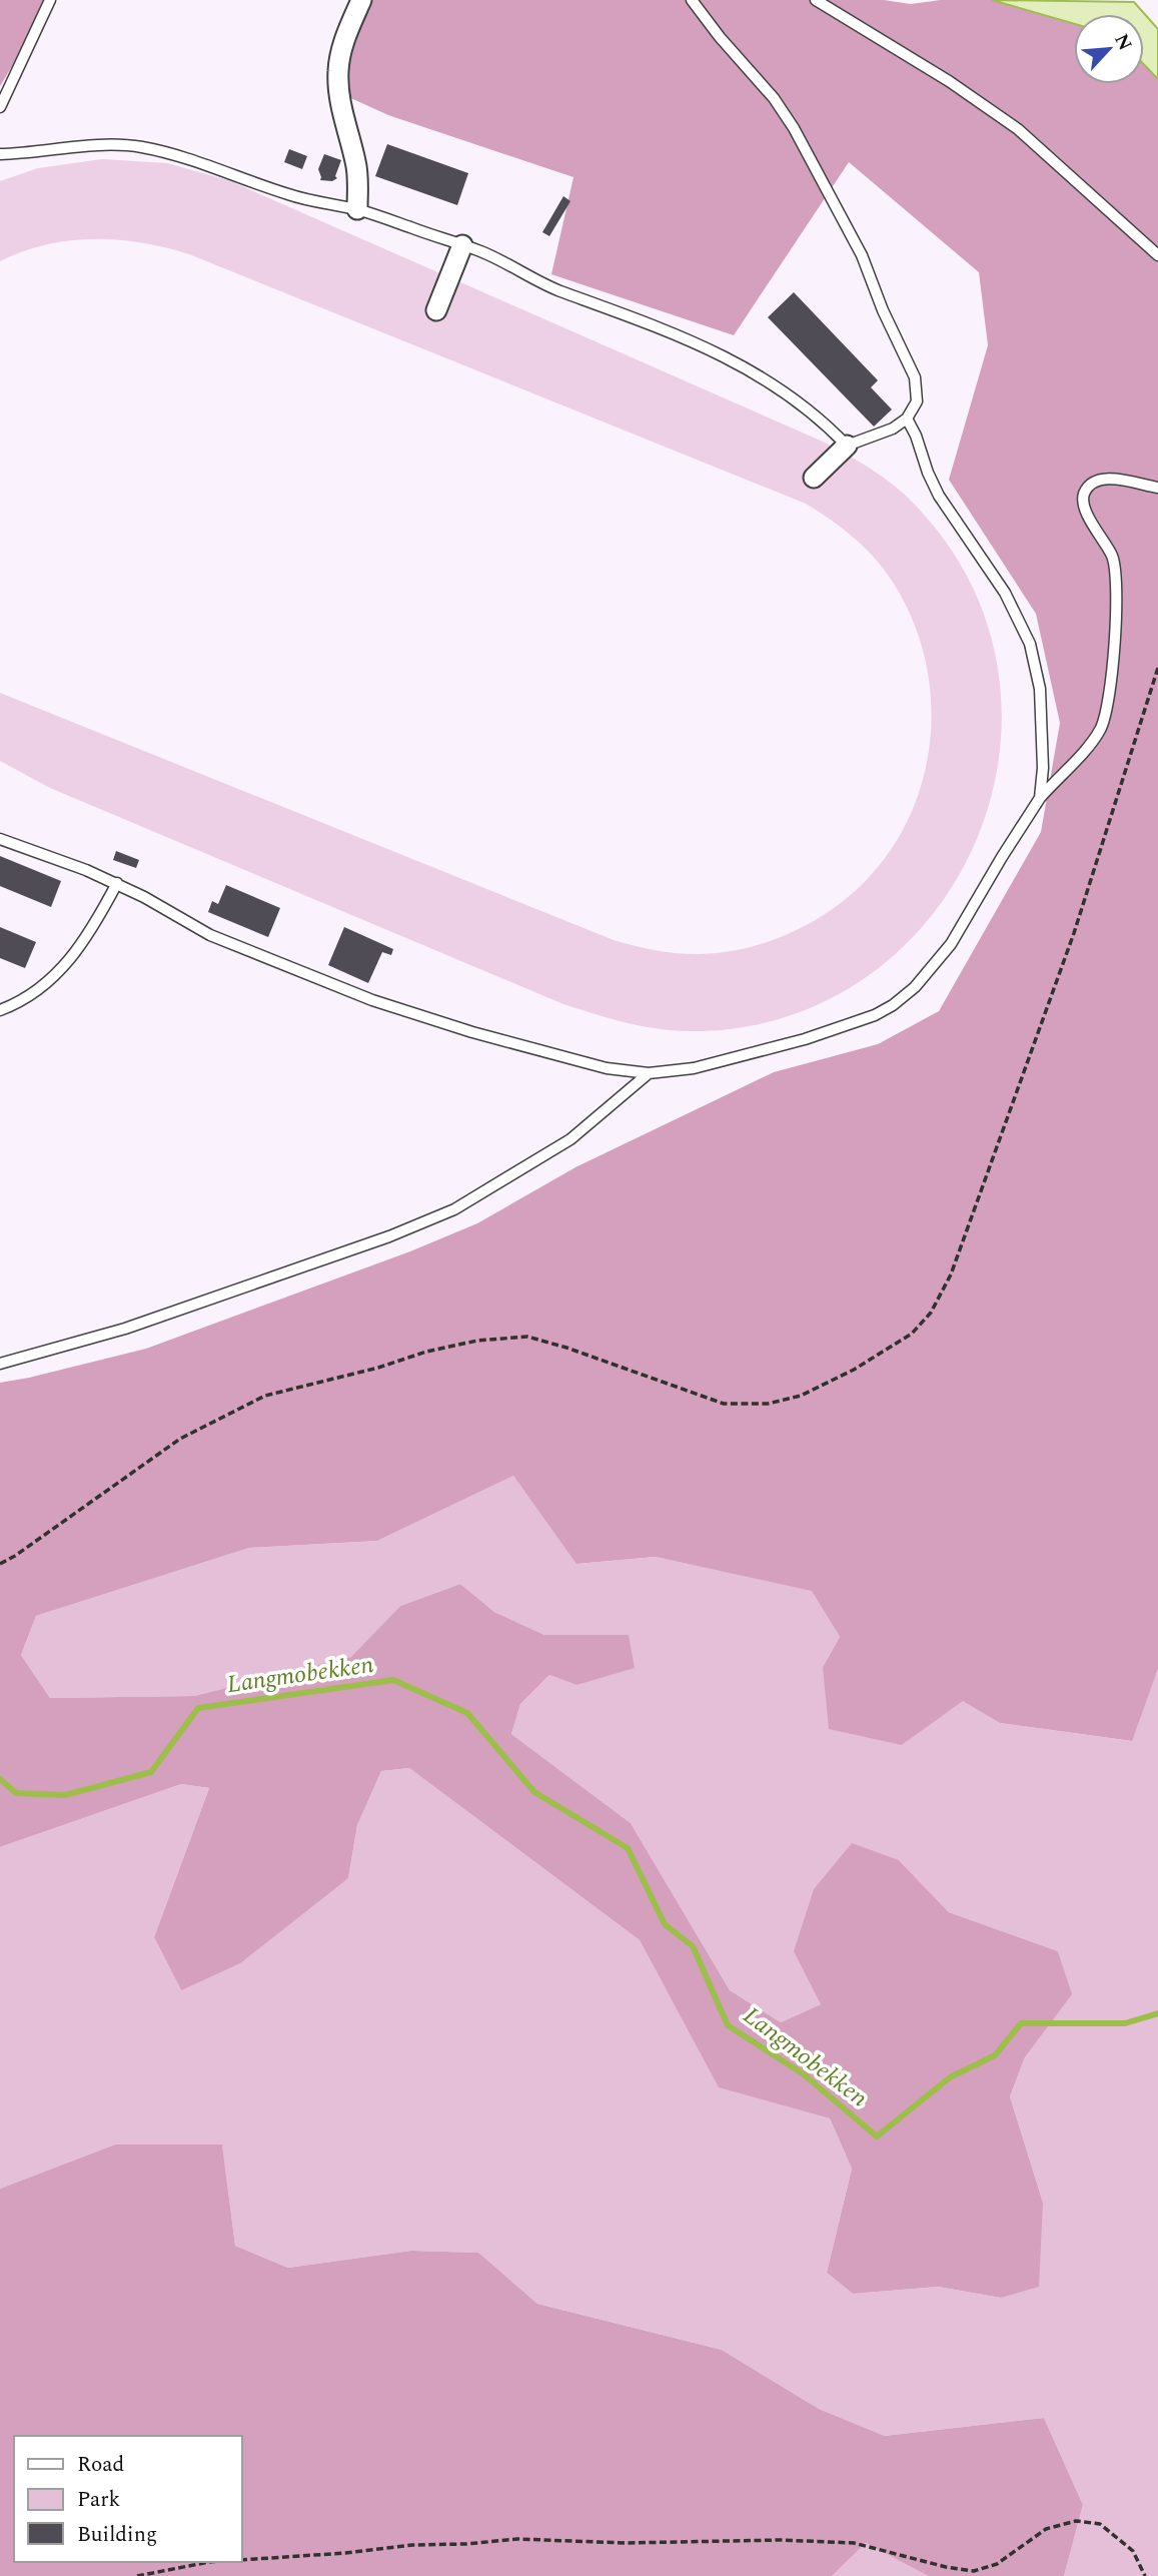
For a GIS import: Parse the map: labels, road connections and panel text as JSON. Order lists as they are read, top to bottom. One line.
{"water":["Langmobekken"],"legend":["Road","Park","Building"],"north":"top right"}
